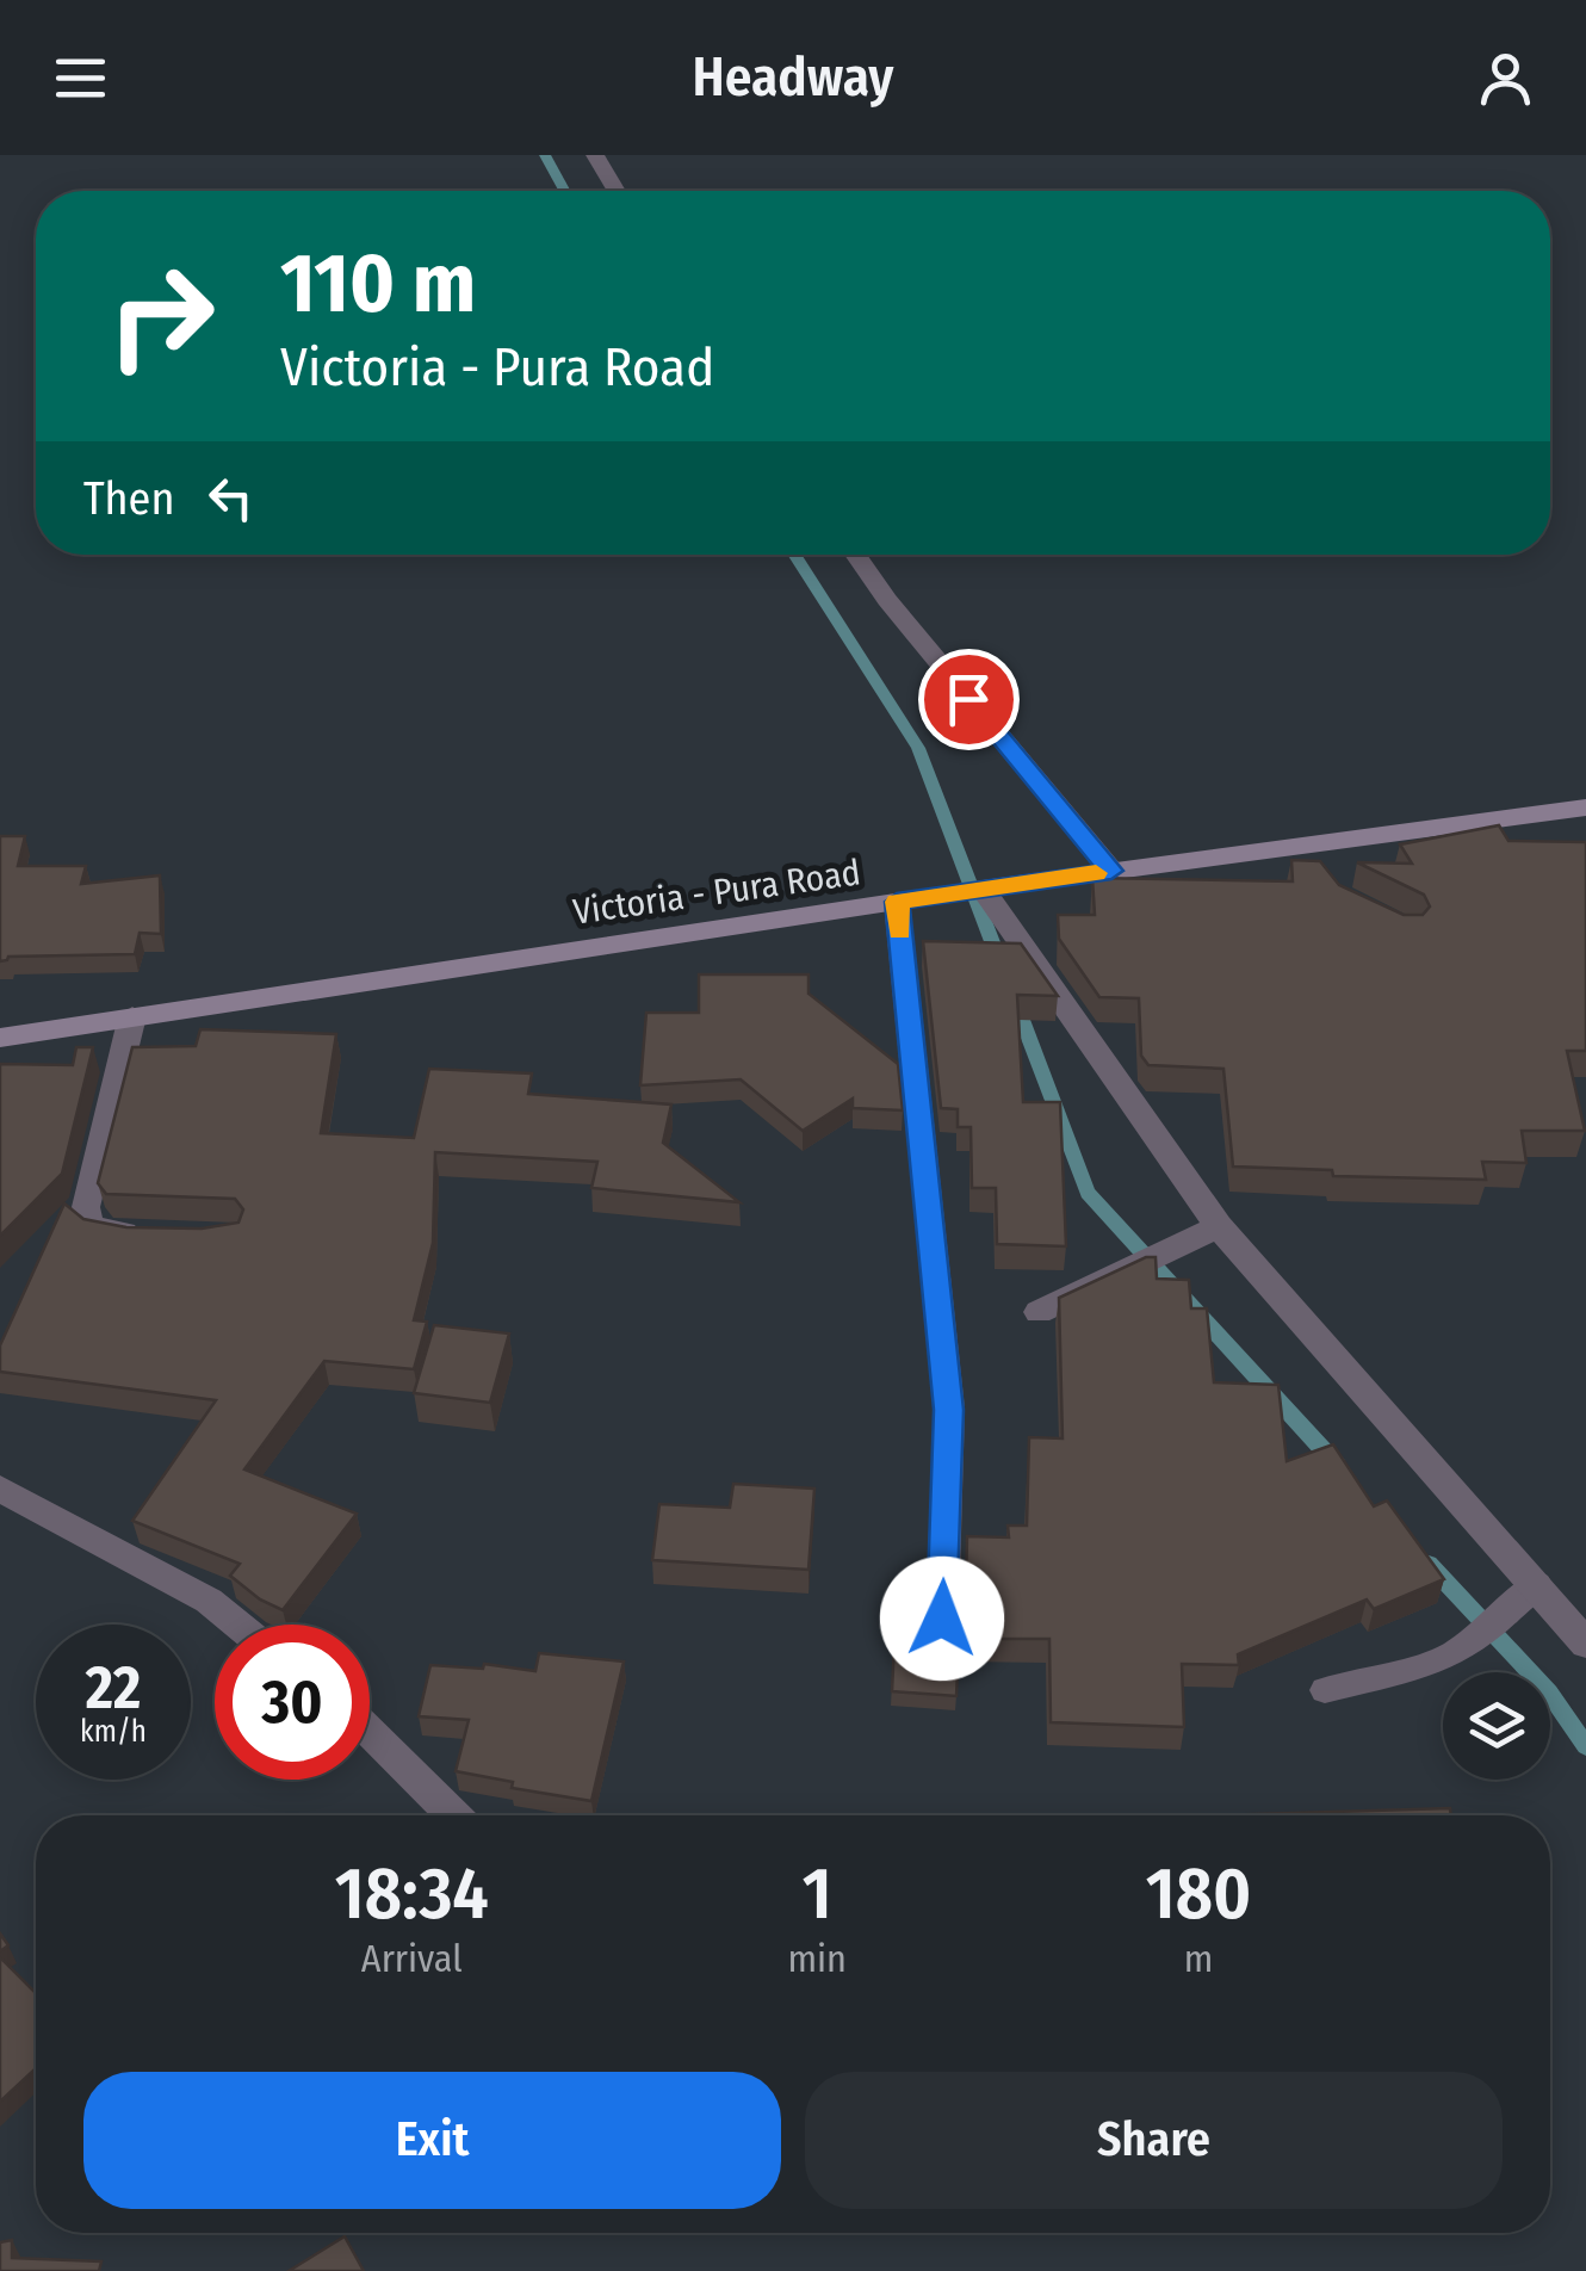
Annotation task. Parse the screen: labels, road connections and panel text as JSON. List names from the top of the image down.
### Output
{
  "streets": {
    "main road": ["Victoria - Pura Road"]
  },
  "page": {
    "header": "Headway",
    "turn": ["110 m", "Victoria - Pura Road"],
    "then": "Then",
    "speed": "22 km/h",
    "limit": "30",
    "eta": [
      "18:34",
      "Arrival",
      "1",
      "min",
      "180",
      "m"
    ],
    "buttons": ["Exit", "Share"]
  }
}
